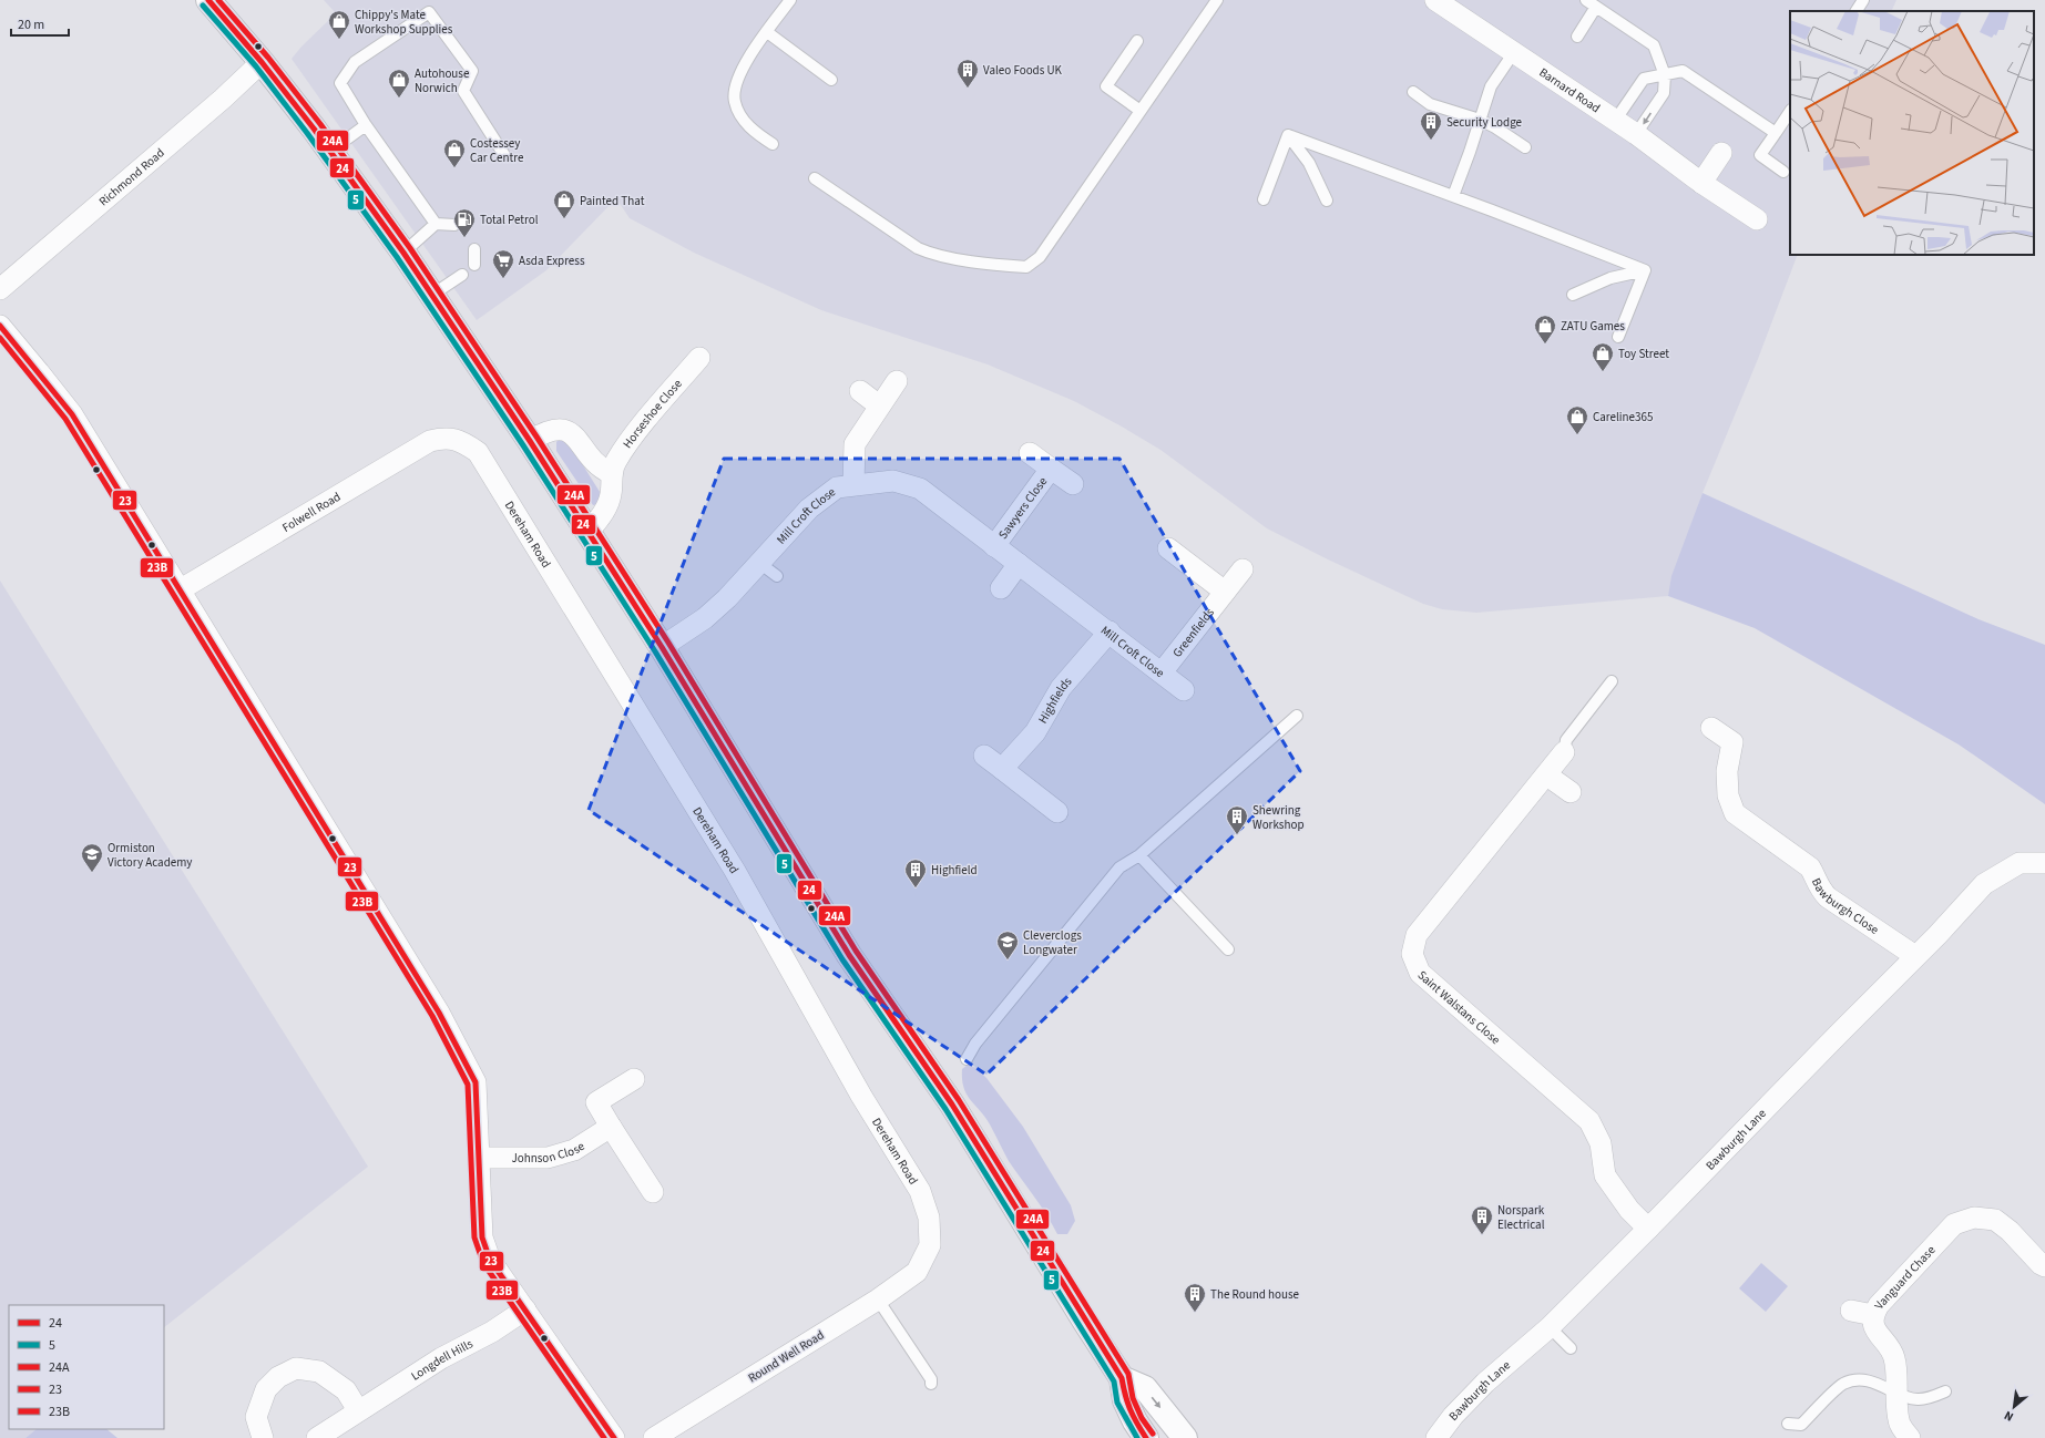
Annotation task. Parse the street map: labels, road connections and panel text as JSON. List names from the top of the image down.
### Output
{
  "streets": {
    "street": [
      "Barnard Road",
      "Richmond Road",
      "Horseshoe Close",
      "Sawyers Close",
      "Folwell Road",
      "Mill Croft Close",
      "Dereham Road",
      "Greenfields",
      "Highfields",
      "Bawburgh Close",
      "Saint Walstans Close",
      "Bawburgh Lane",
      "Johnson Close",
      "Vanguard Chase",
      "Round Well Road",
      "Longdell Hills"
    ]
  },
  "crossings": [
    ["Sawyers Close", "Mill Croft Close"],
    ["Folwell Road", "Dereham Road"],
    ["Mill Croft Close", "Greenfields"],
    ["Mill Croft Close", "Highfields"],
    ["Dereham Road", "Round Well Road"],
    ["Bawburgh Close", "Bawburgh Lane"],
    ["Saint Walstans Close", "Bawburgh Lane"]
  ],
  "places": {
    "shop": [
      "Chippy's Mate Workshop Supplies",
      "Autohouse Norwich",
      "Costessey Car Centre",
      "Painted That",
      "ZATU Games",
      "Toy Street",
      "Careline365"
    ],
    "building": [
      "Valeo Foods UK",
      "Security Lodge",
      "Shewring Workshop",
      "Highfield",
      "Norspark Electrical",
      "The Round house"
    ],
    "fuel station": ["Total Petrol"],
    "supermarket": ["Asda Express"],
    "school or university": ["Ormiston Victory Academy", "Cleverclogs Longwater"]
  },
  "lines": [
    "transit line 24",
    "transit line 24A",
    "transit line 5",
    "transit line 23",
    "transit line 23B"
  ],
  "legend": [
    "24",
    "5",
    "24A",
    "23",
    "23B"
  ],
  "scale_bar": "20 m",
  "north": "bottom left"
}
